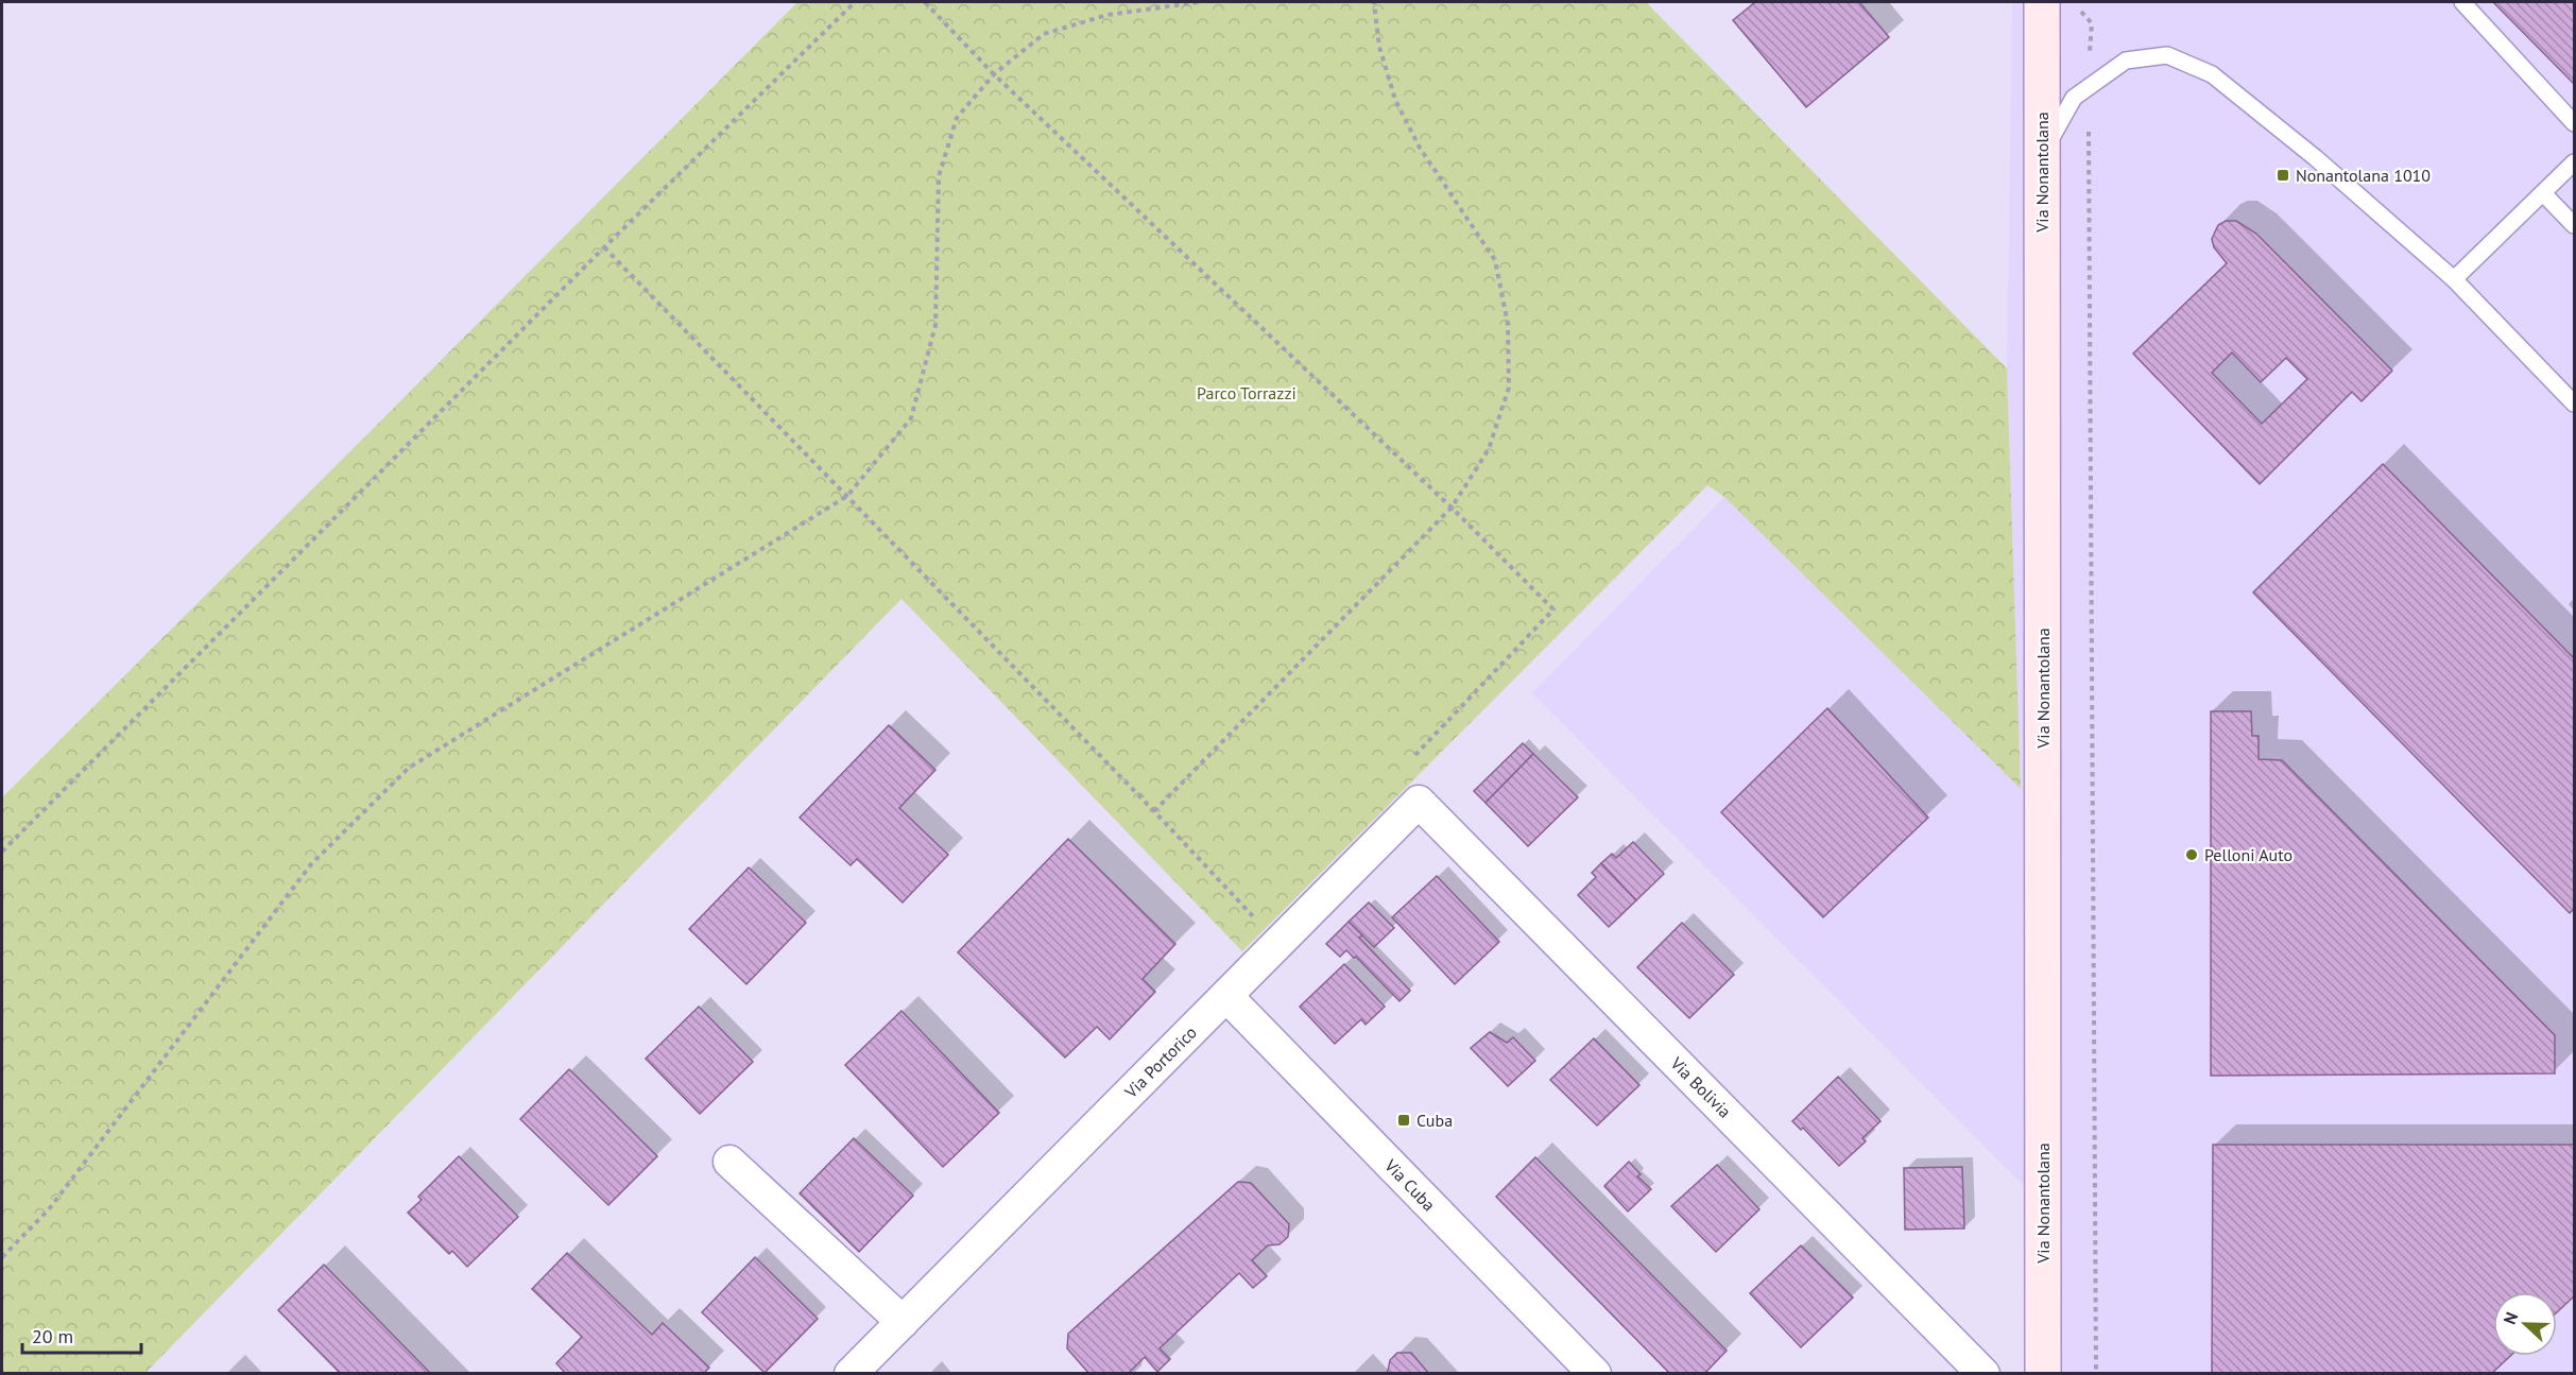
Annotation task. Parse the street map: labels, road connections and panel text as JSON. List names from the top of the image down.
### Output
{
  "streets": {
    "main road": ["Via Nonantolana"],
    "street": ["Via Portorico", "Via Bolivia", "Via Cuba"]
  },
  "crossings": [
    ["Via Portorico", "Via Bolivia"],
    ["Via Portorico", "Via Cuba"]
  ],
  "parks": ["Parco Torrazzi"],
  "places": {
    "transit": ["Nonantolana 1010", "Cuba"],
    "other": ["Pelloni Auto"]
  },
  "scale_bar": "20 m",
  "north": "left"
}
